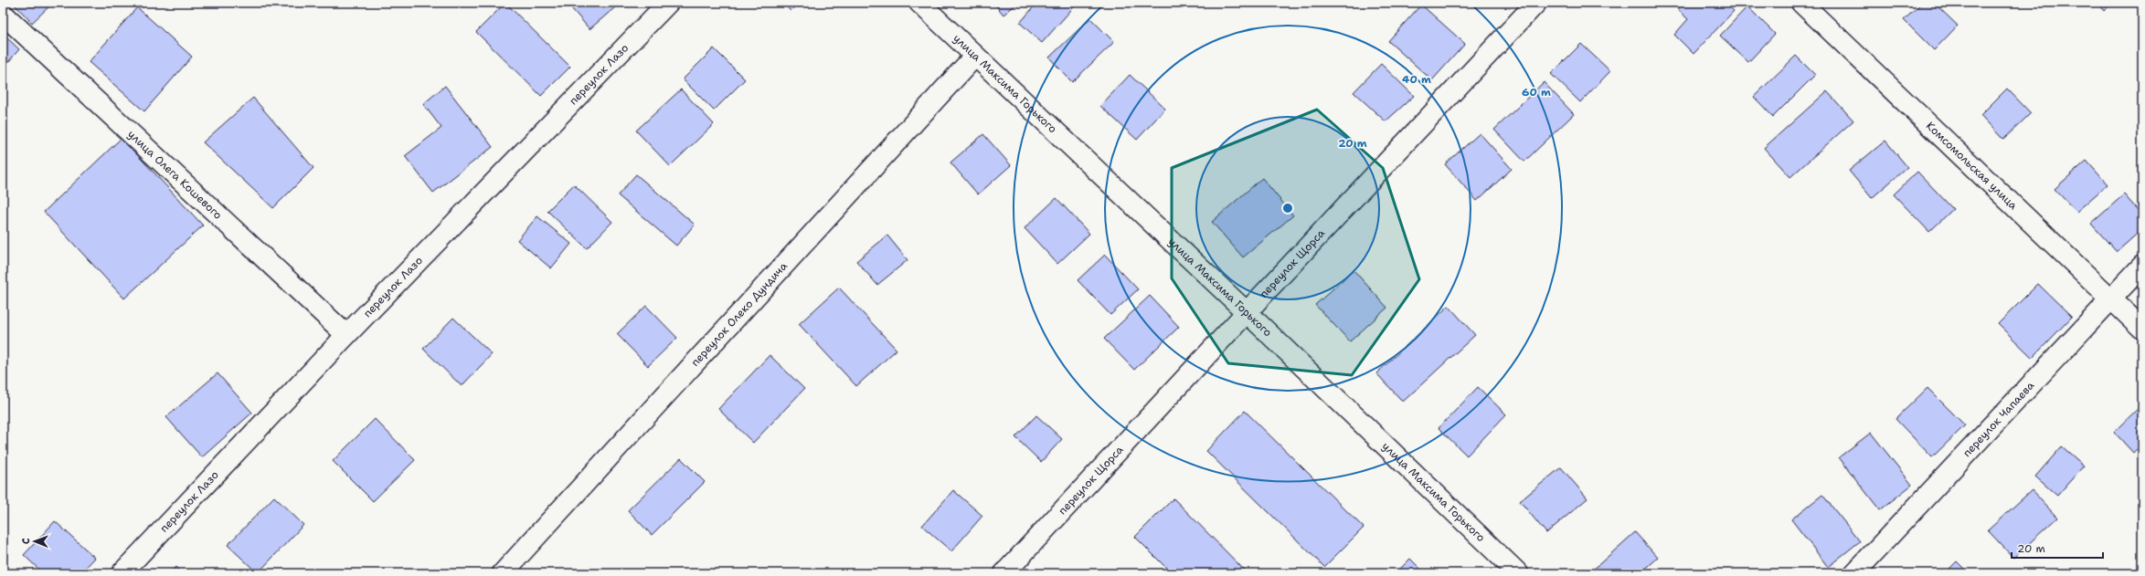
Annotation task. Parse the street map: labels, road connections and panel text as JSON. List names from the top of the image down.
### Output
{
  "streets": {
    "street": [
      "переулок Лазо",
      "улица Максима Горького",
      "Комсомольская улица",
      "улица Олега Кошевого",
      "переулок Щорса",
      "переулок Олеко Дундича",
      "переулок Чапаева"
    ]
  },
  "crossings": [
    ["переулок Лазо", "улица Олега Кошевого"],
    ["улица Максима Горького", "переулок Щорса"],
    ["улица Максима Горького", "переулок Олеко Дундича"],
    ["Комсомольская улица", "переулок Чапаева"]
  ],
  "scale_bar": "20 m",
  "north": "left",
  "rings": ["40 m", "60 m", "20 m"]
}
